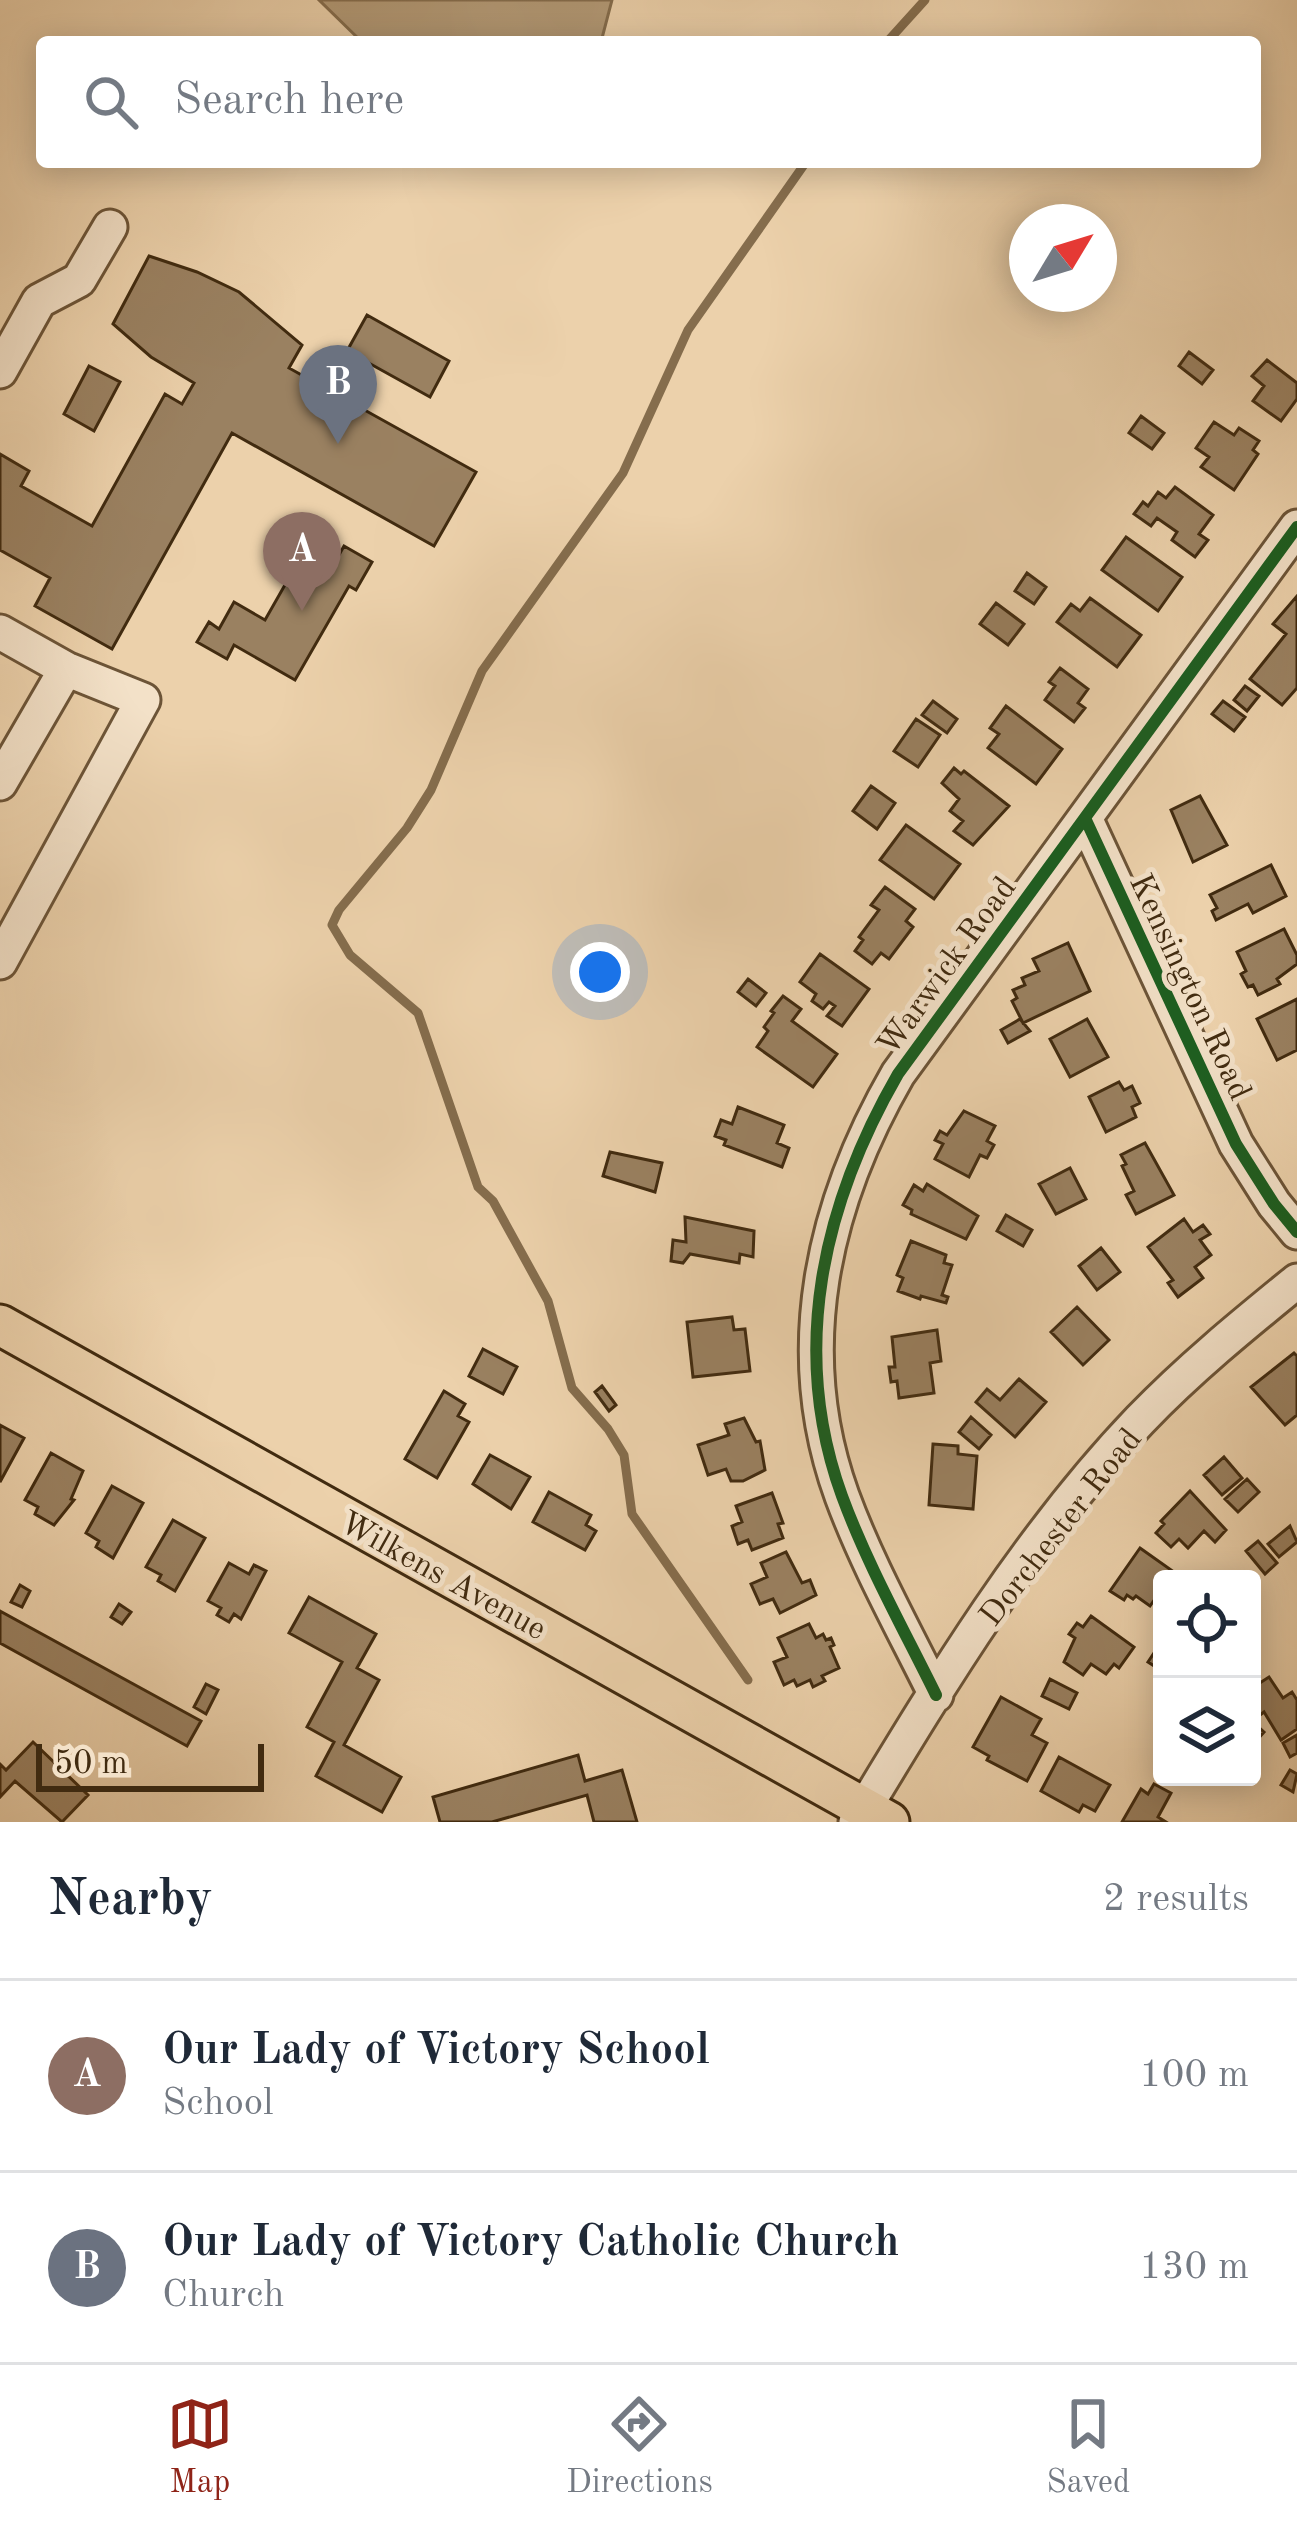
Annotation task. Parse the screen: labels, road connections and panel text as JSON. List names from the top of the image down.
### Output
{
  "streets": {
    "main road": ["Wilkens Avenue"],
    "street": ["Warwick Road", "Kensington Road", "Dorchester Road"]
  },
  "crossings": [
    ["Warwick Road", "Kensington Road"],
    ["Warwick Road", "Dorchester Road"],
    ["Dorchester Road", "Wilkens Avenue"]
  ],
  "scale_bar": "50 m",
  "north": "top right",
  "page": {
    "search": "Search here",
    "pins": ["B", "A"],
    "scale": "50 m",
    "heading": ["Nearby", "2 results"],
    "list": [
      {
        "mark": "A",
        "name": "Our Lady of Victory School",
        "note": "School",
        "value": "100 m"
      },
      {
        "mark": "B",
        "name": "Our Lady of Victory Catholic Church",
        "note": "Church",
        "value": "130 m"
      }
    ],
    "nav": ["Map", "Directions", "Saved"]
  }
}
